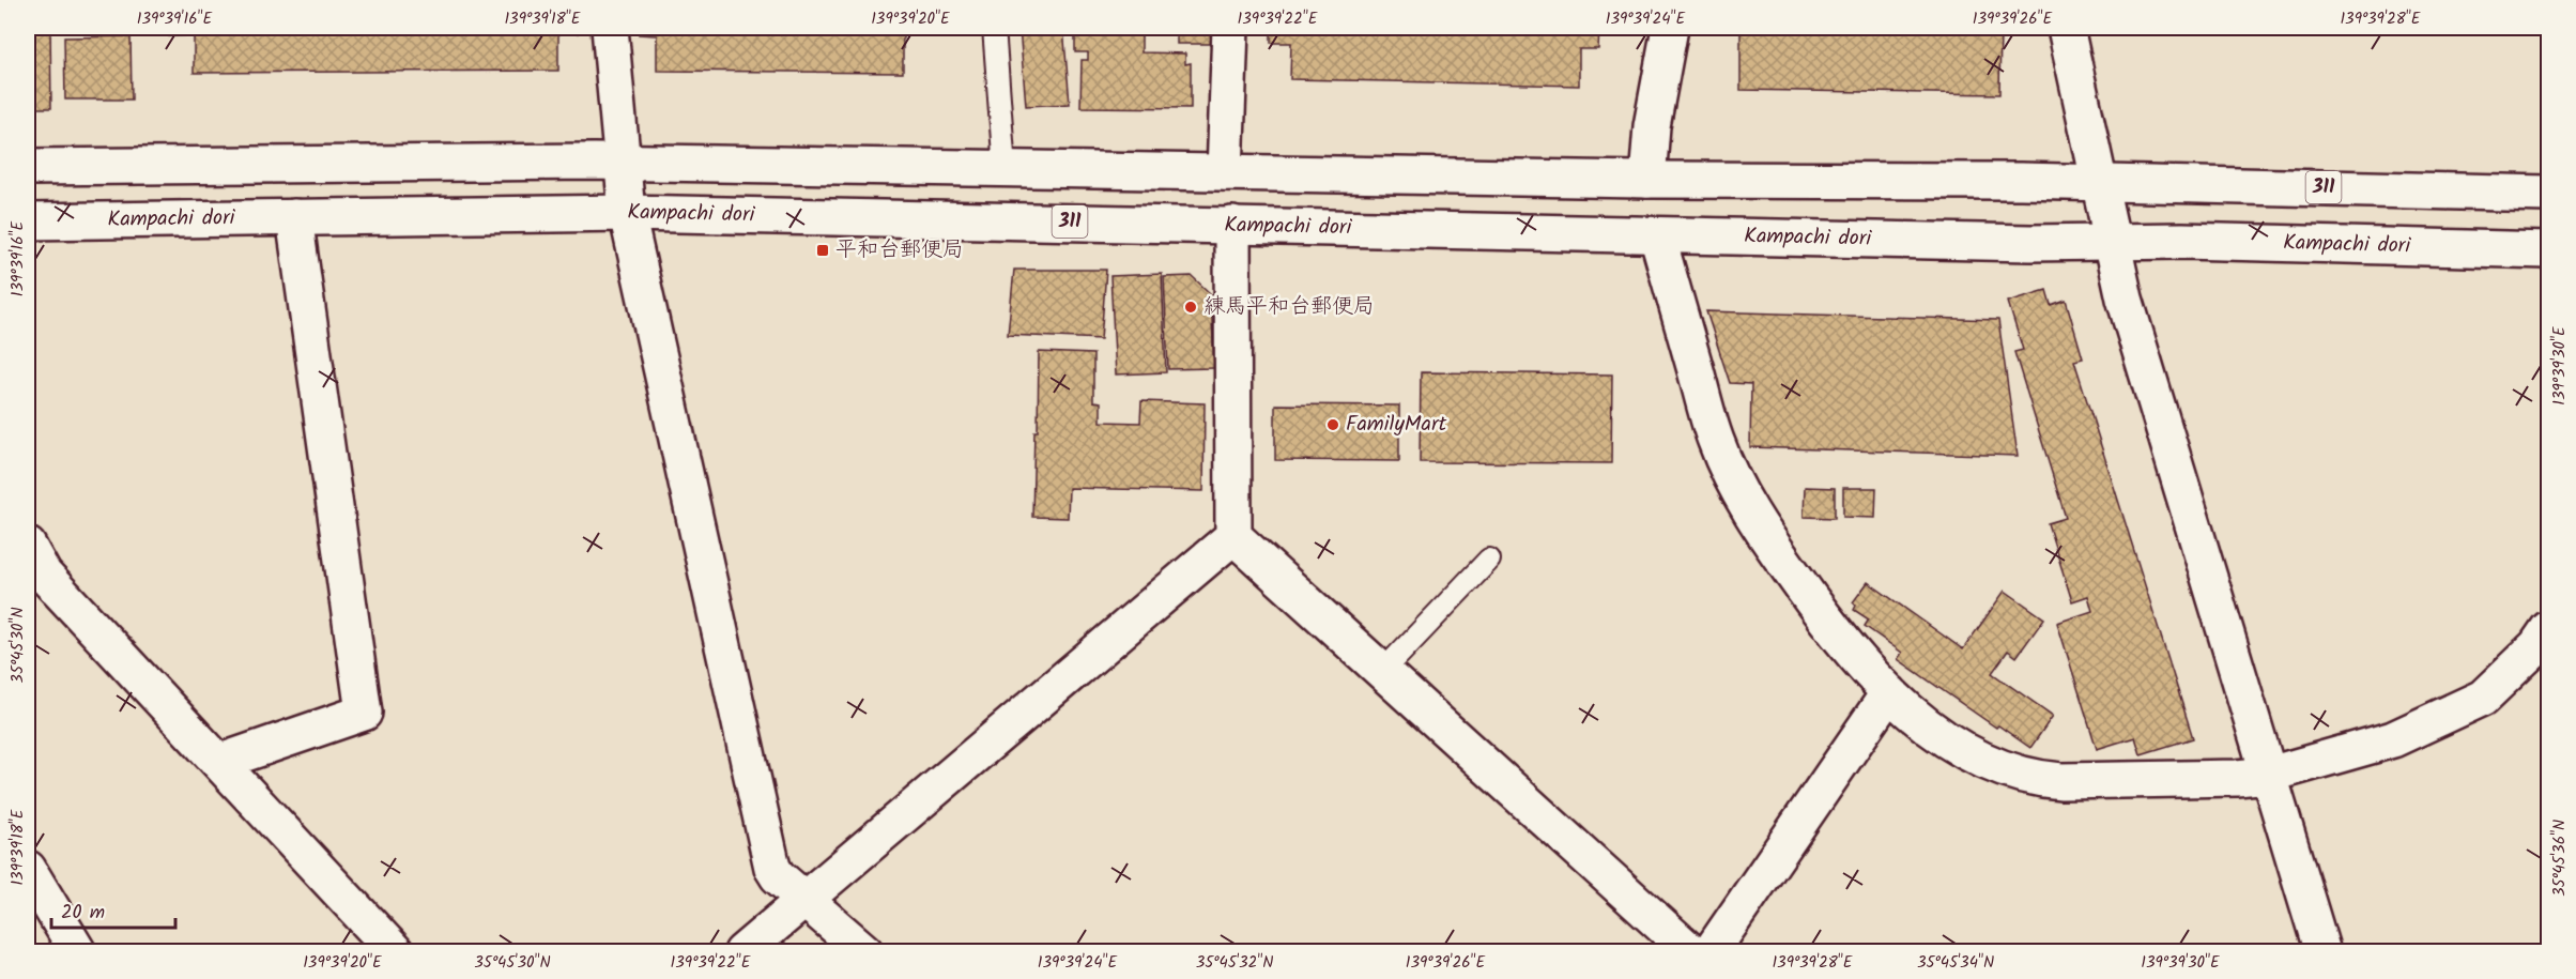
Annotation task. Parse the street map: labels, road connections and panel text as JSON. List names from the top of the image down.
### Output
{
  "streets": {
    "street": ["311", "Kampachi dori"]
  },
  "places": {
    "transit": ["平和台郵便局"],
    "other": ["練馬平和台郵便局", "FamilyMart"]
  },
  "scale_bar": "20 m",
  "coordinates": [
    "139°39'16\"E",
    "139°39'18\"E",
    "139°39'20\"E",
    "139°39'22\"E",
    "139°39'24\"E",
    "139°39'26\"E",
    "139°39'28\"E",
    "139°39'30\"E",
    "35°45'30\"N",
    "35°45'36\"N",
    "35°45'32\"N",
    "35°45'34\"N"
  ]
}
